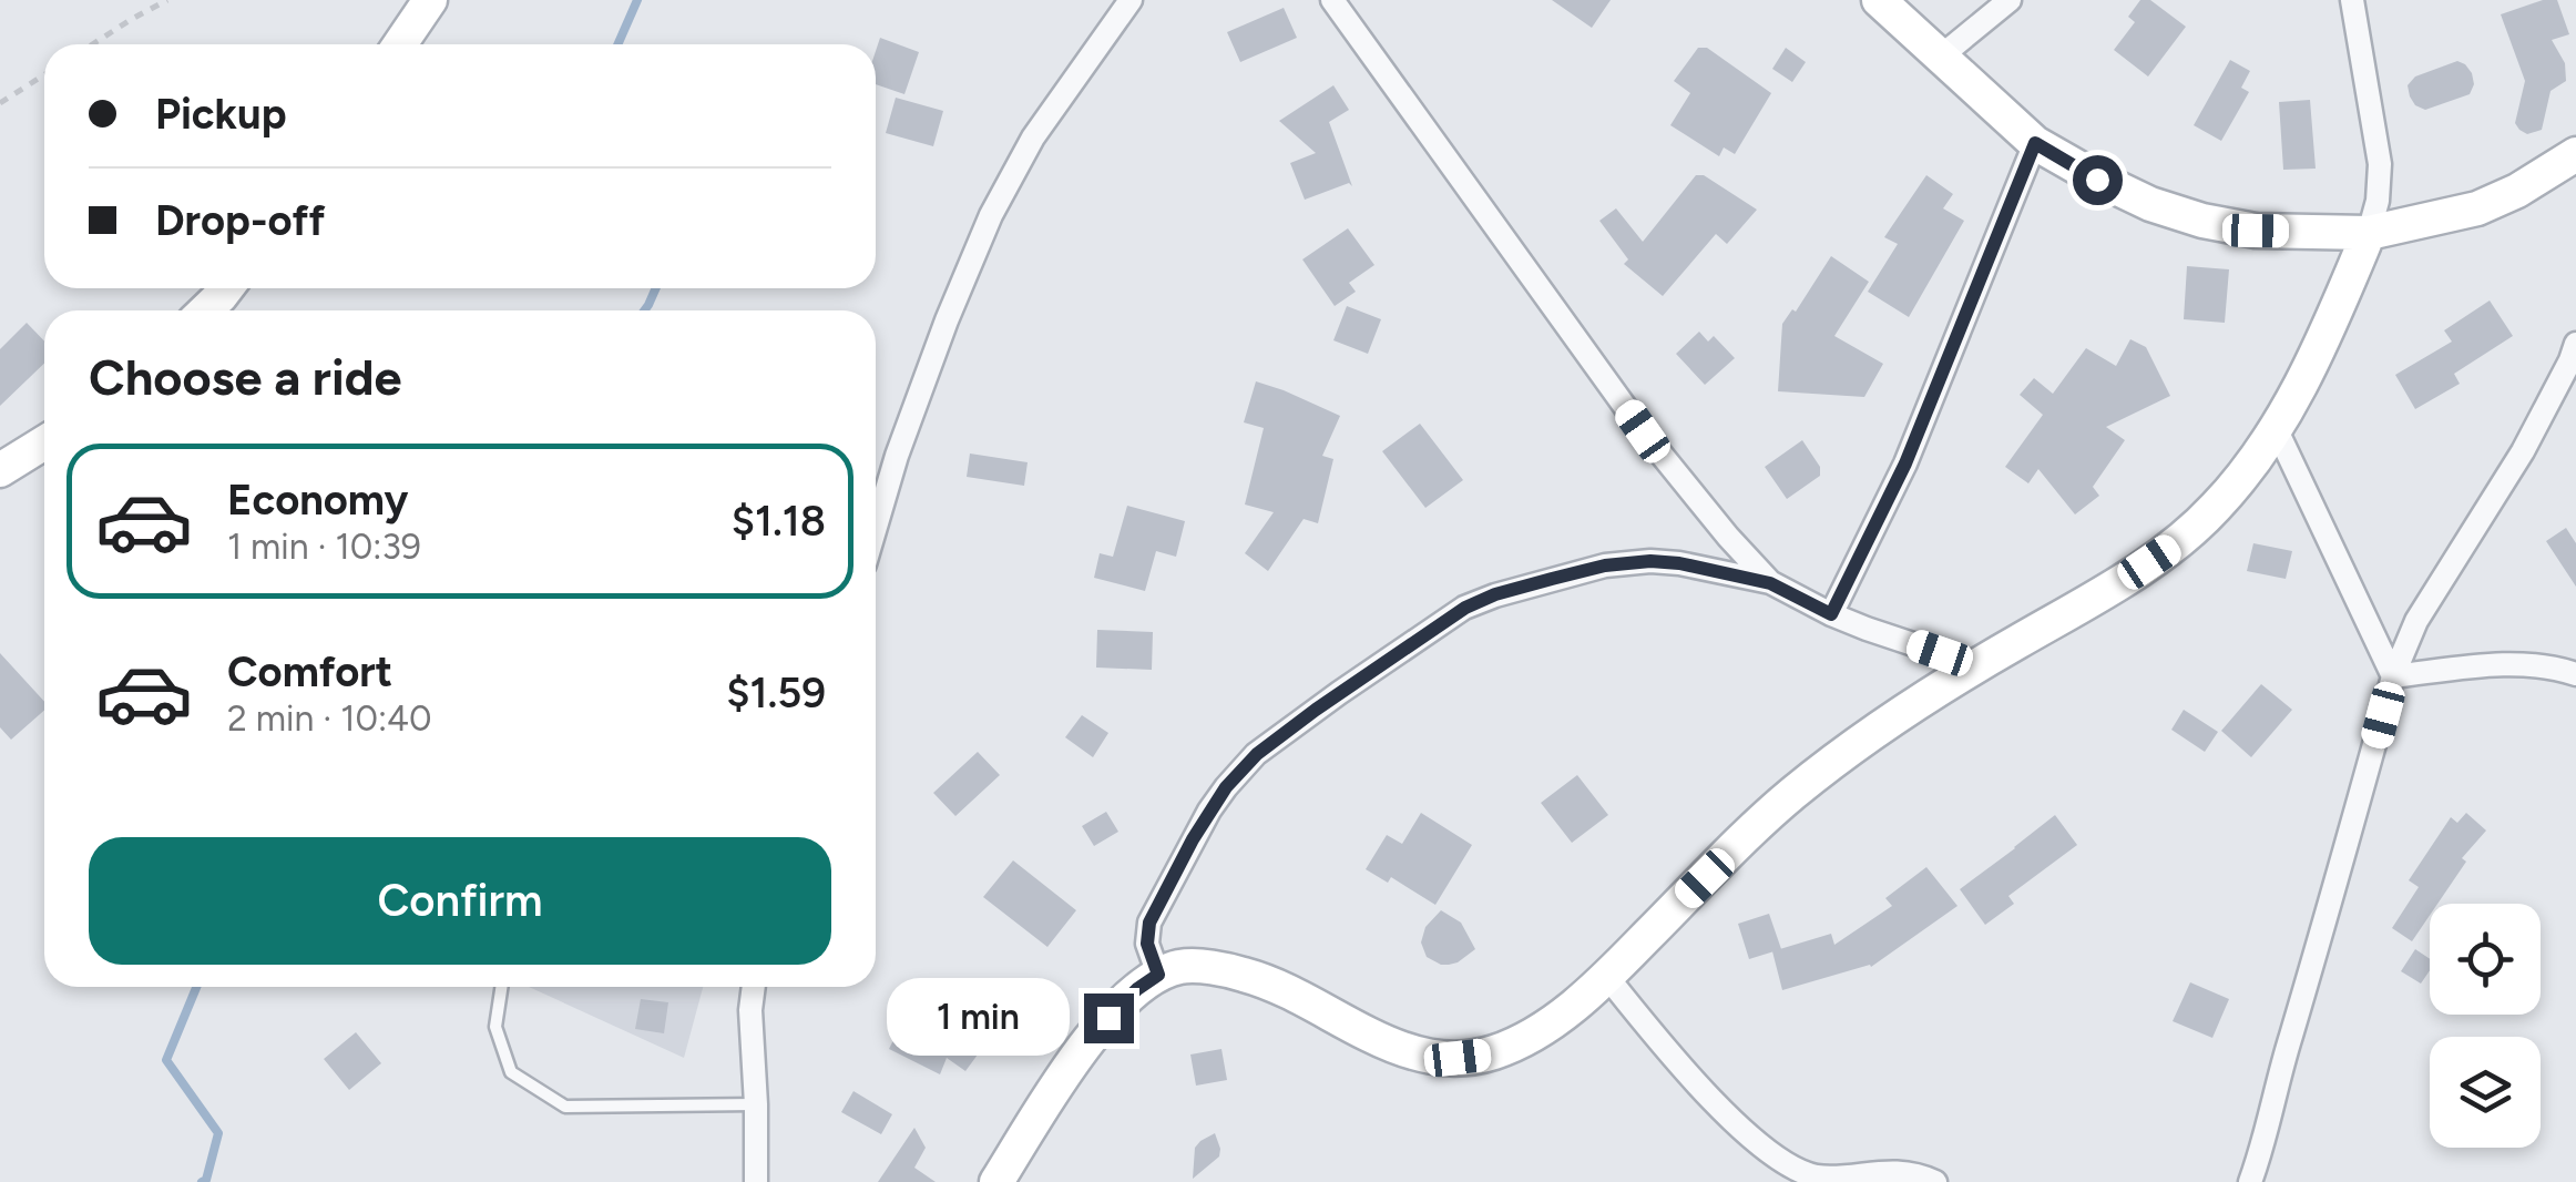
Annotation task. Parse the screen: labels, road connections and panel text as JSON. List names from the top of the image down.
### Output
{
  "page": {
    "banner": ["Pickup", "Drop-off"],
    "heading": "Choose a ride",
    "list": [
      {
        "name": "Economy",
        "note": "1 min · 10:39",
        "value": "$1.18"
      },
      {
        "name": "Comfort",
        "note": "2 min · 10:40",
        "value": "$1.59"
      }
    ],
    "buttons": "Confirm",
    "bubble": "1 min"
  }
}
